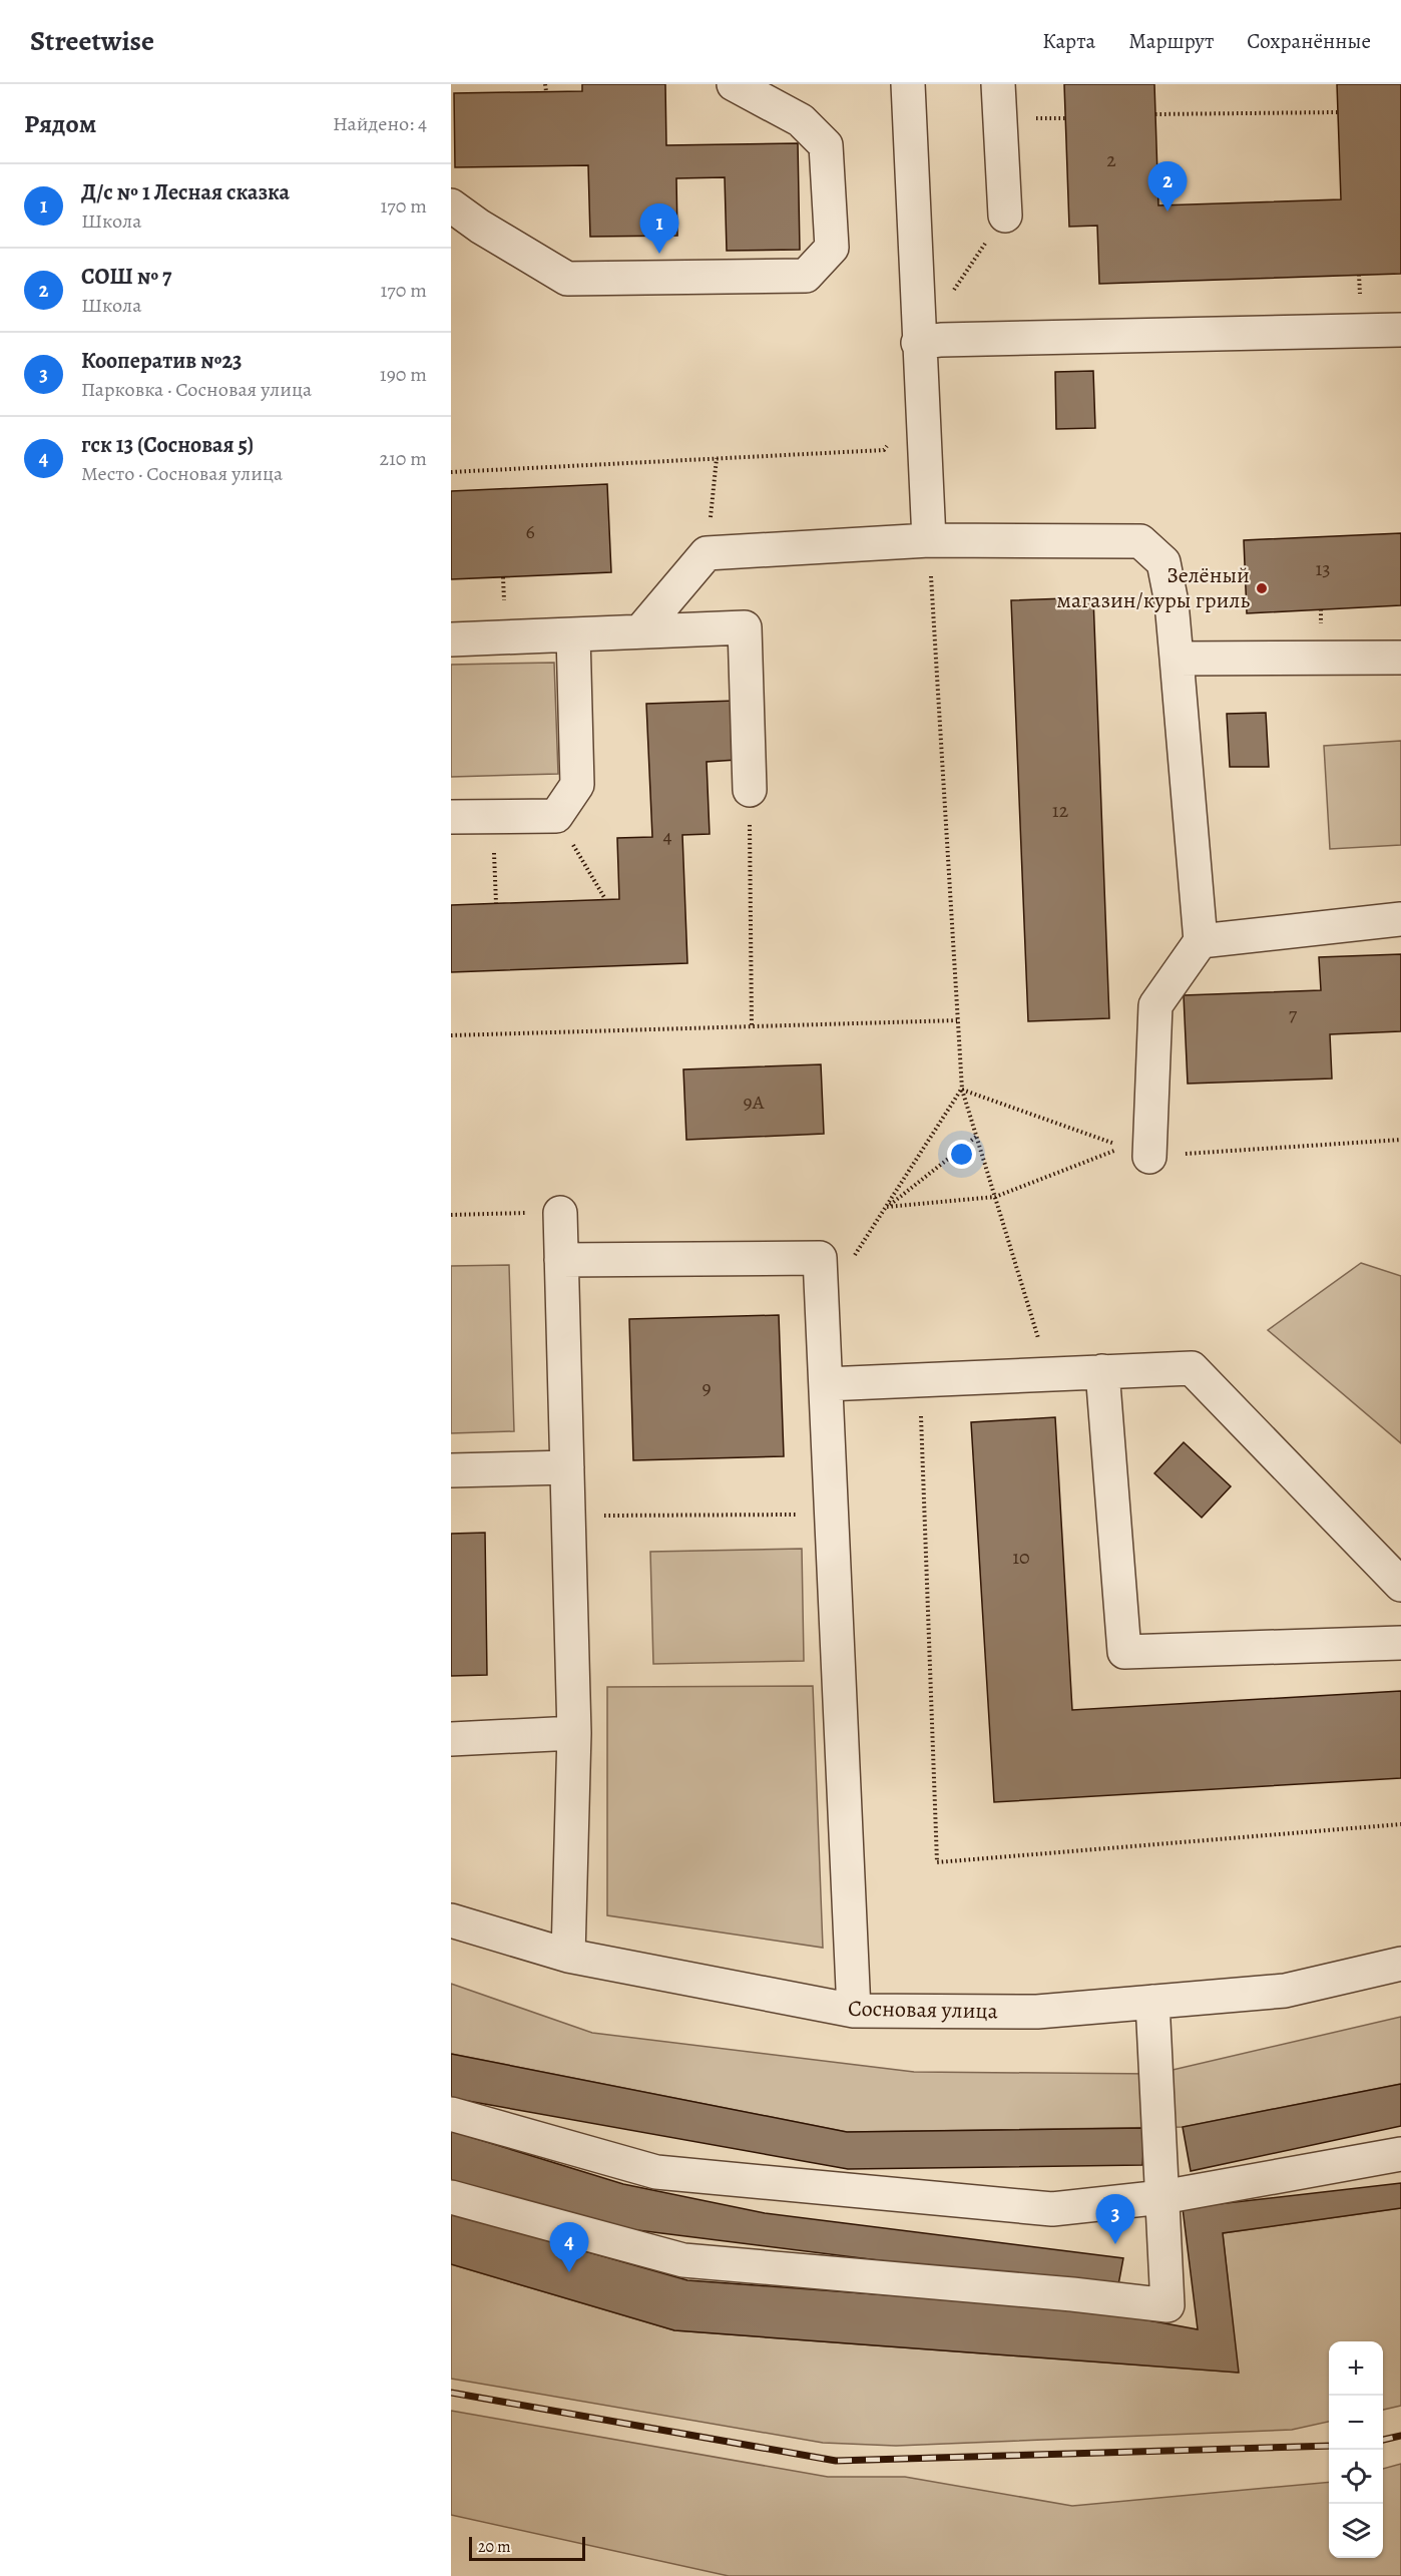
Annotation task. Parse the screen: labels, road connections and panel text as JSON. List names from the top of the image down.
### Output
{
  "streets": {
    "street": ["Сосновая улица"]
  },
  "places": ["Зелёный магазин/куры гриль"],
  "house_numbers": [
    "2",
    "6",
    "13",
    "12",
    "4",
    "7",
    "9А",
    "9",
    "10"
  ],
  "scale_bar": "20 m",
  "page": {
    "header": "Streetwise",
    "nav": ["Карта", "Маршрут", "Сохранённые"],
    "heading": ["Рядом", "Найдено: 4"],
    "pins": [
      "2",
      "1",
      "3",
      "4"
    ],
    "list": [
      {
        "mark": "1",
        "name": "Д/с № 1 Лесная сказка",
        "note": "Школа",
        "value": "170 m"
      },
      {
        "mark": "2",
        "name": "СОШ № 7",
        "note": "Школа",
        "value": "170 m"
      },
      {
        "mark": "3",
        "name": "Кооператив №23",
        "note": "Парковка · Сосновая улица",
        "value": "190 m"
      },
      {
        "mark": "4",
        "name": "гск 13 (Сосновая 5)",
        "note": "Место · Сосновая улица",
        "value": "210 m"
      }
    ],
    "map_buttons": ["+", "−"],
    "scale": "20 m"
  }
}
